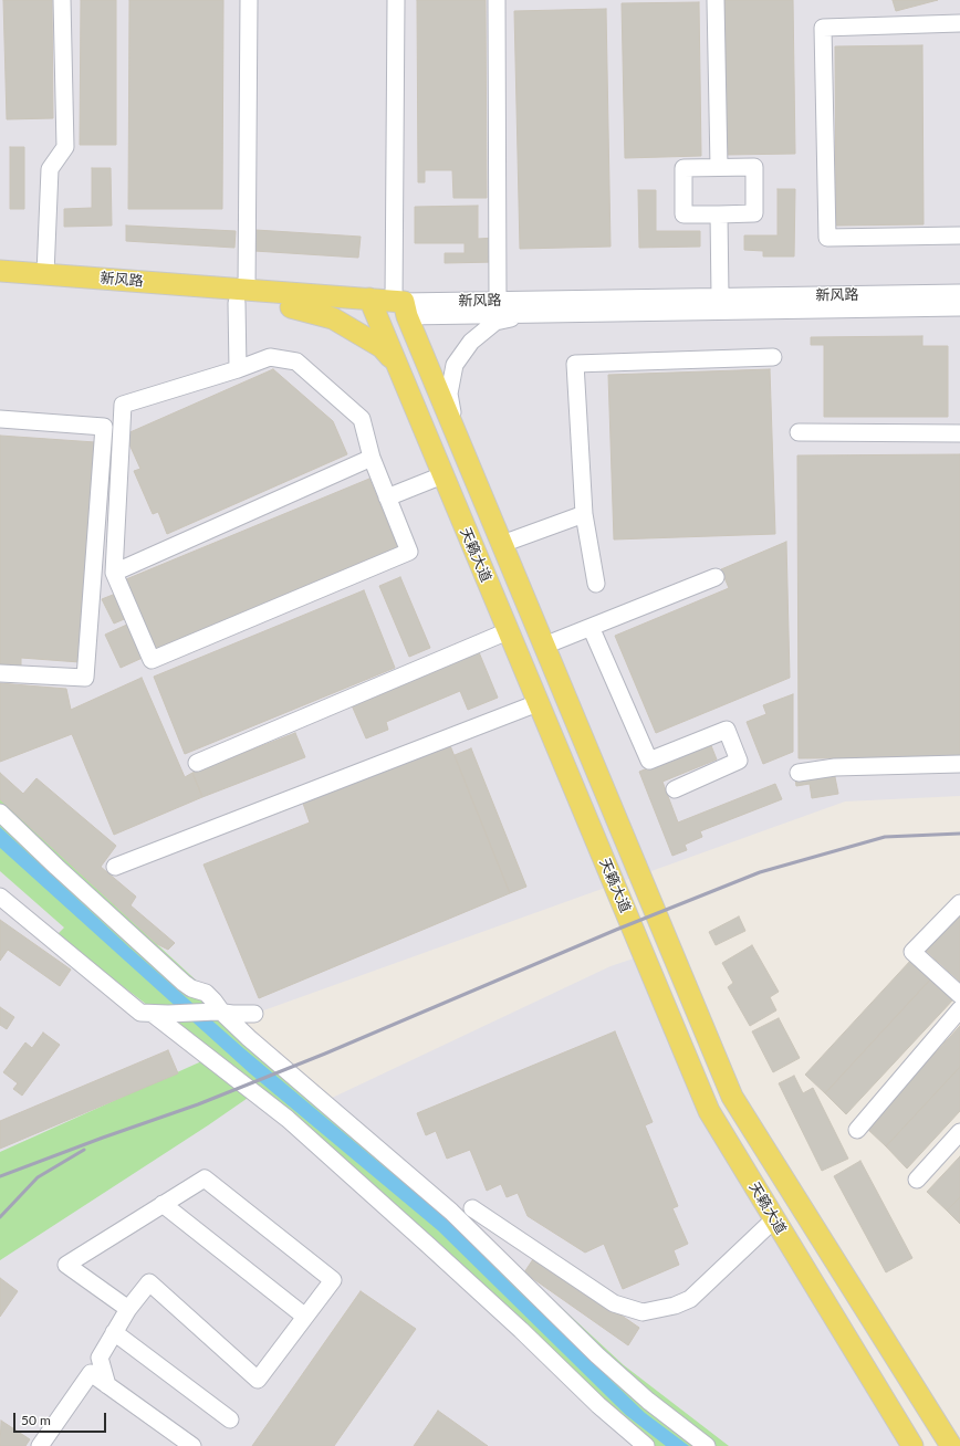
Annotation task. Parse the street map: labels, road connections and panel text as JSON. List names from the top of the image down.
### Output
{
  "streets": {
    "main road": ["新风路", "天籁大道"]
  },
  "crossings": [
    ["新风路", "天籁大道"]
  ],
  "scale_bar": "50 m"
}
